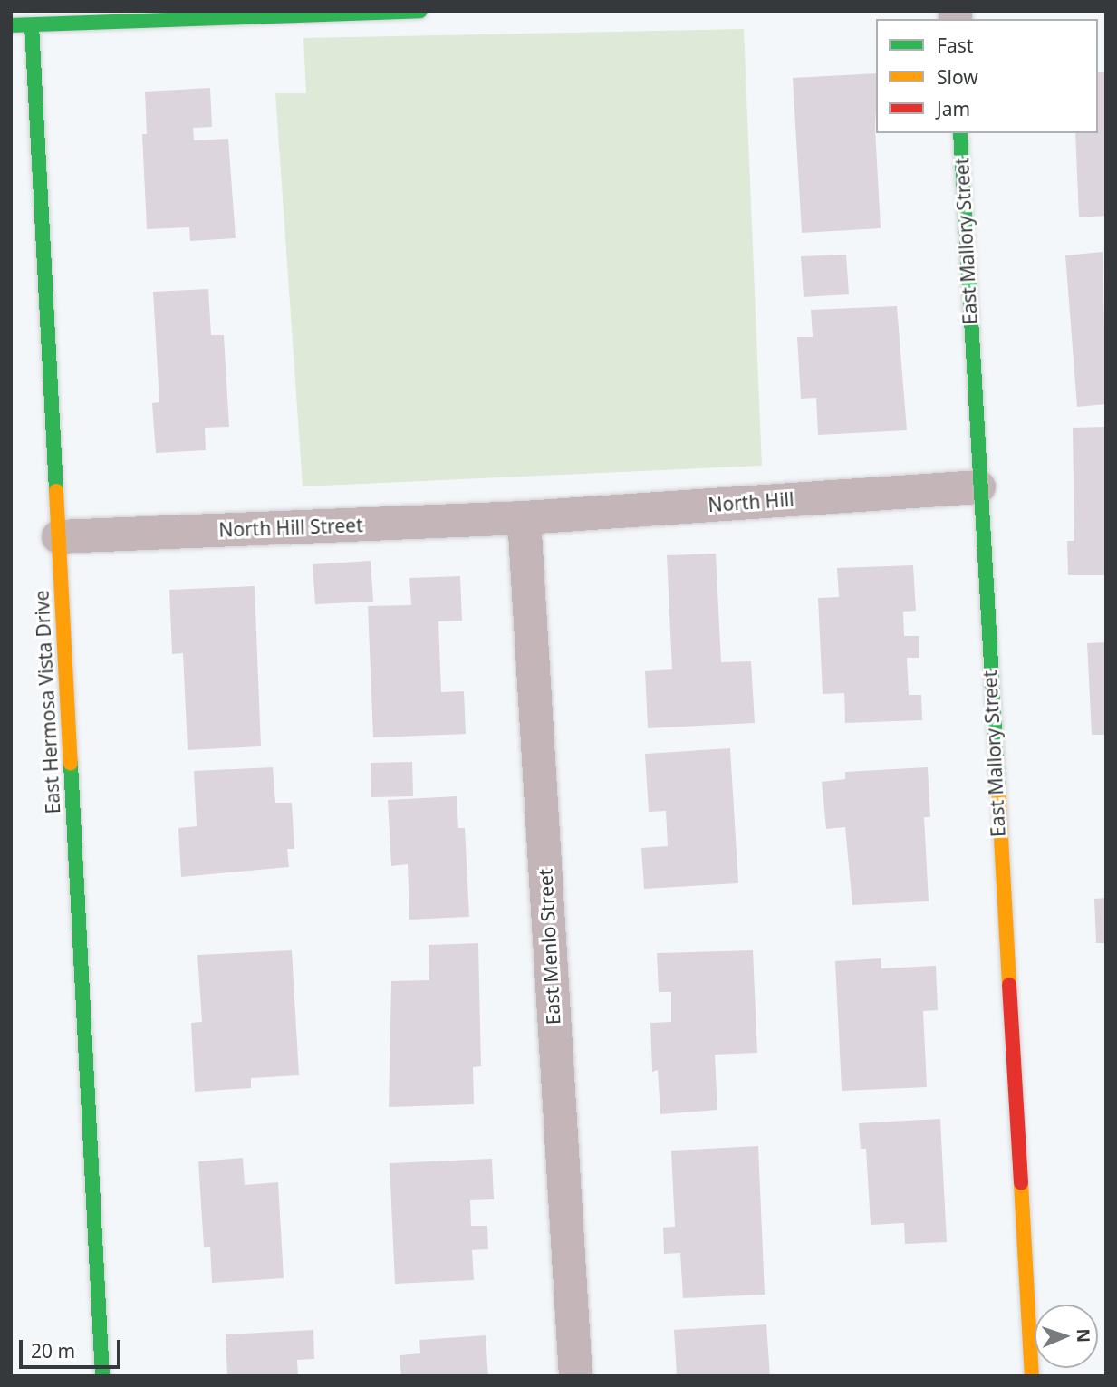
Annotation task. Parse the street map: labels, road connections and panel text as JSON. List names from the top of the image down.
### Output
{
  "streets": {
    "street": [
      "East Mallory Street",
      "North Hill",
      "North Hill Street",
      "East Hermosa Vista Drive",
      "East Menlo Street"
    ]
  },
  "crossings": [
    ["East Mallory Street", "North Hill"],
    ["North Hill", "North Hill Street"],
    ["North Hill", "East Menlo Street"],
    ["North Hill Street", "East Hermosa Vista Drive"],
    ["North Hill Street", "East Menlo Street"]
  ],
  "legend": ["Fast", "Slow", "Jam"],
  "scale_bar": "20 m",
  "north": "right"
}
